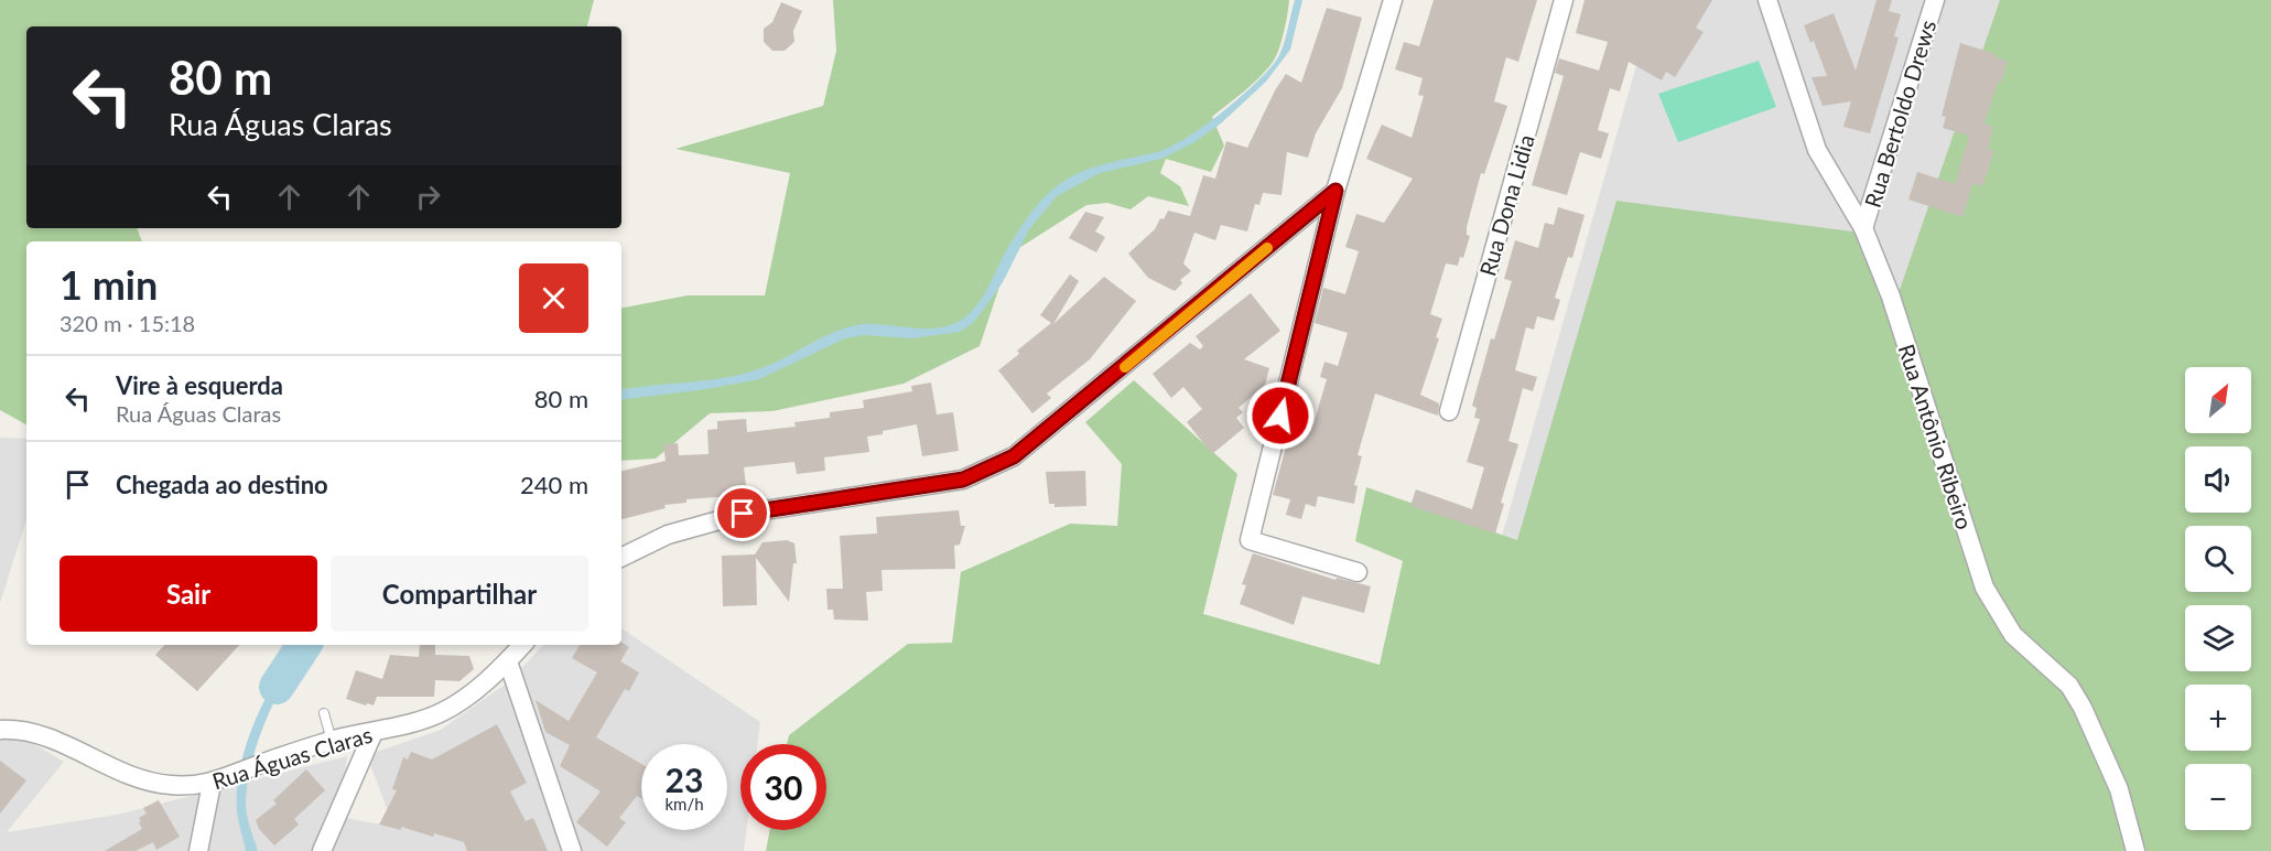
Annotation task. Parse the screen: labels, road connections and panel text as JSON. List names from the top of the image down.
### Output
{
  "streets": {
    "street": [
      "Rua Bertoldo Drews",
      "Rua Dona Lidia",
      "Rua Antônio Ribeiro",
      "Rua Águas Claras"
    ]
  },
  "crossings": [
    ["Rua Bertoldo Drews", "Rua Antônio Ribeiro"]
  ],
  "north": "top right",
  "page": {
    "turn": ["80 m", "Rua Águas Claras"],
    "heading": ["1 min", "320 m · 15:18"],
    "list": [
      {
        "name": "Vire à esquerda",
        "note": "Rua Águas Claras",
        "value": "80 m"
      },
      {
        "name": "Chegada ao destino",
        "value": "240 m"
      }
    ],
    "map_buttons": ["+", "−"],
    "buttons": ["Sair", "Compartilhar"],
    "speed": "23 km/h",
    "limit": "30"
  }
}
